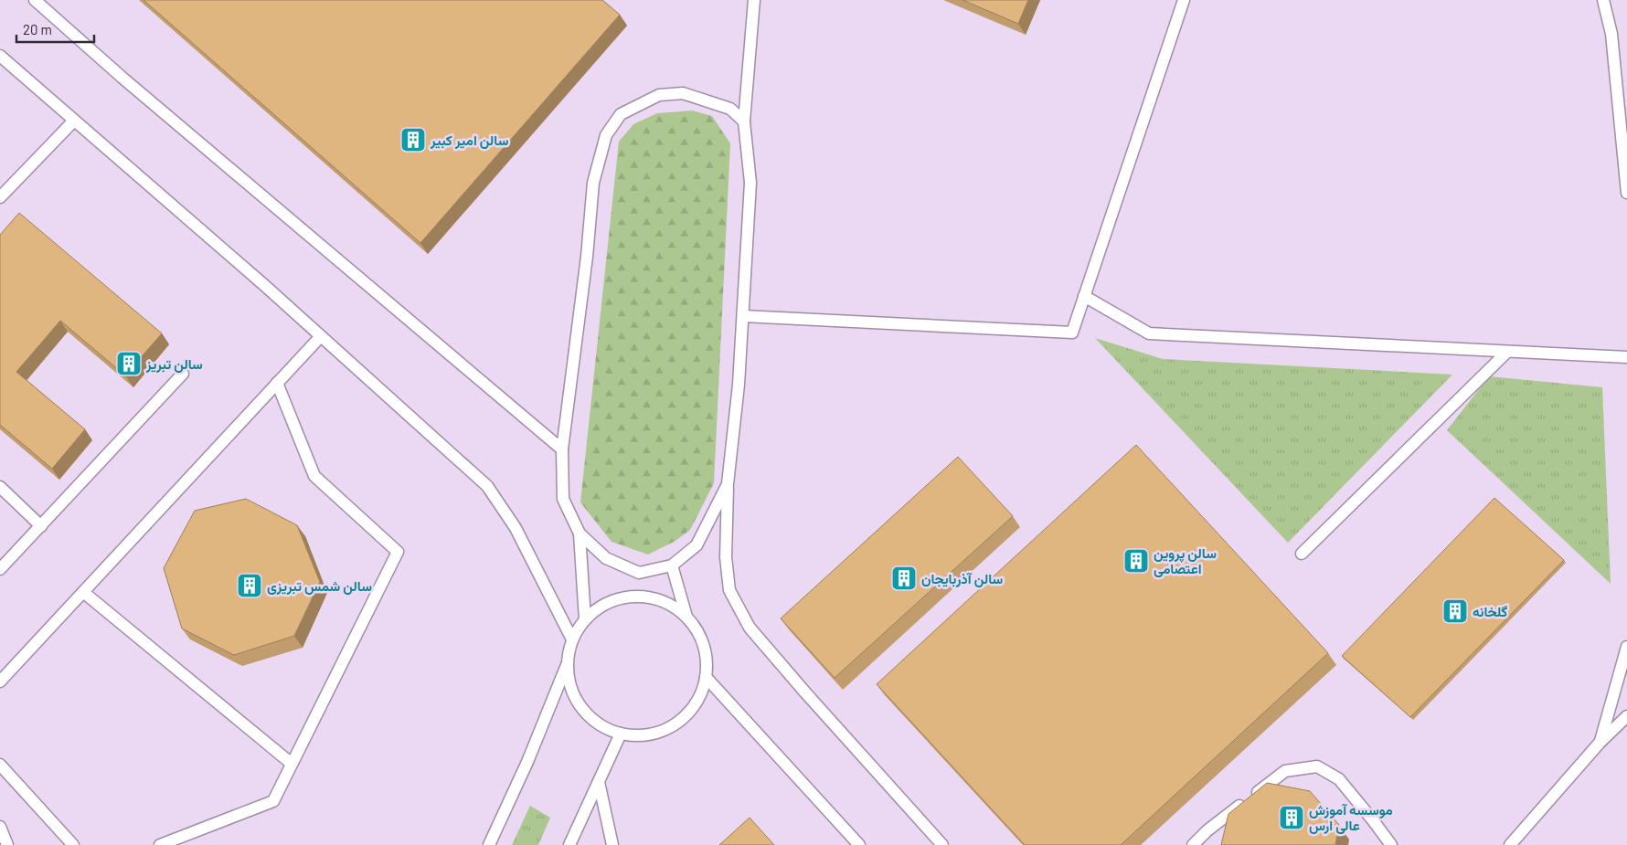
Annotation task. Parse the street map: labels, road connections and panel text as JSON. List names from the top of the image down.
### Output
{
  "places": {
    "building": [
      "سالن امیر کبیر",
      "سالن تبریز",
      "سالن پروین اعتصامی",
      "سالن آذربایجان",
      "سالن شمس تبریزی",
      "گلخانه",
      "موسسه آموزش عالی ارس"
    ]
  },
  "scale_bar": "20 m"
}
